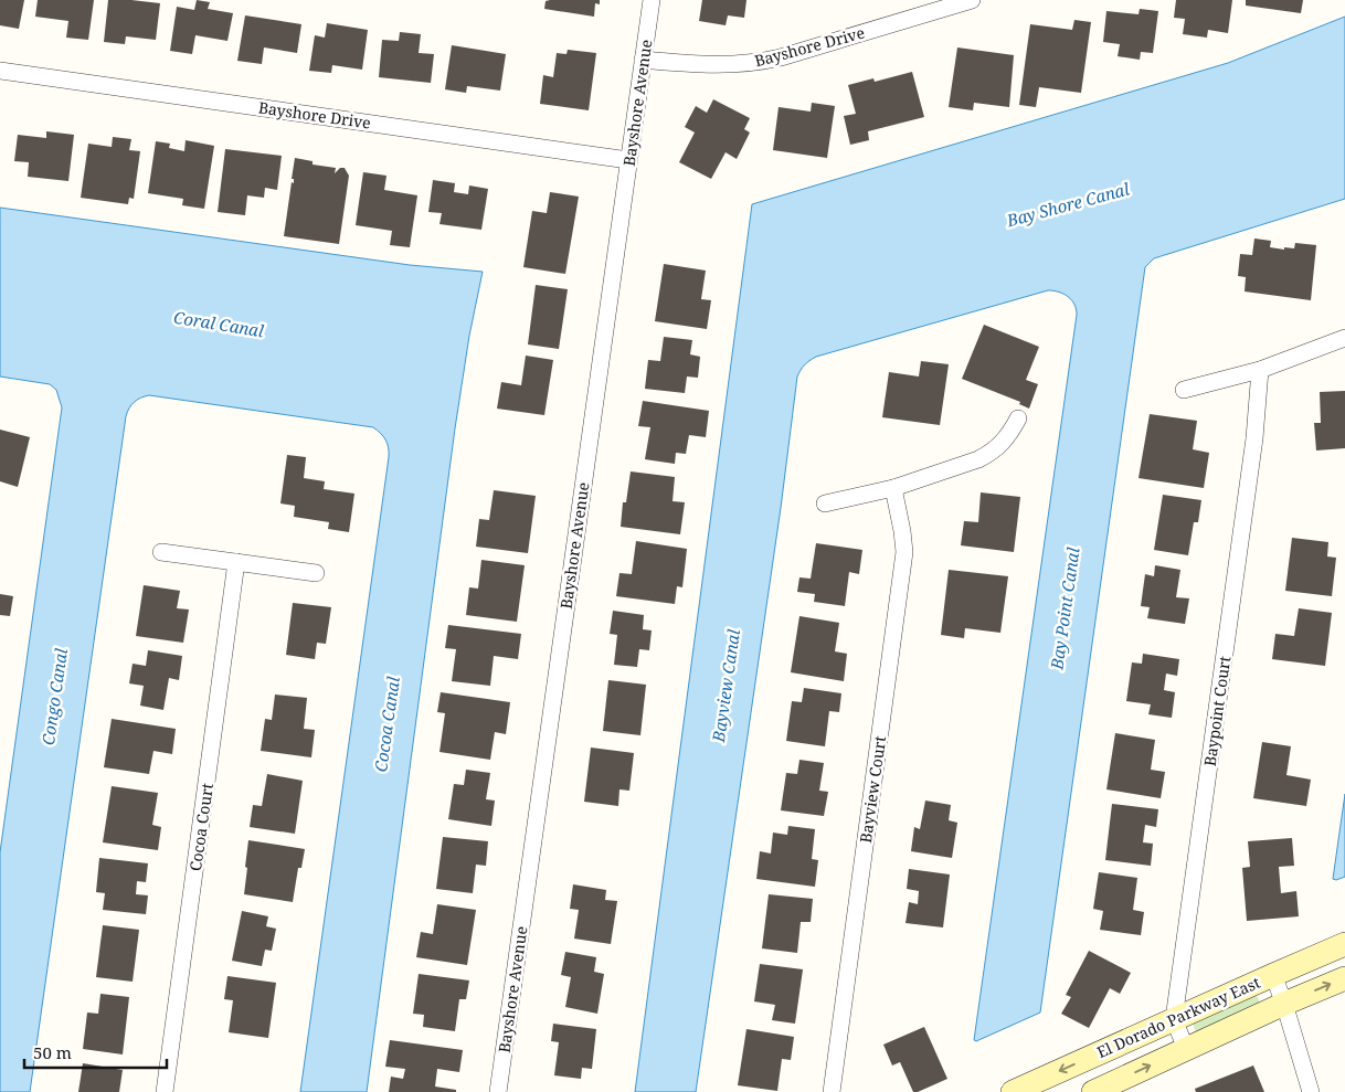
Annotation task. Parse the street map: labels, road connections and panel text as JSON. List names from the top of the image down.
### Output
{
  "streets": {
    "street": [
      "Bayshore Drive",
      "Bayshore Avenue",
      "Baypoint Court",
      "Bayview Court",
      "Cocoa Court",
      "El Dorado Parkway East"
    ]
  },
  "crossings": [
    ["Bayshore Drive", "Bayshore Avenue"],
    ["Baypoint Court", "El Dorado Parkway East"]
  ],
  "water": [
    "Bay Shore Canal",
    "Coral Canal",
    "Bay Point Canal",
    "Bayview Canal",
    "Congo Canal",
    "Cocoa Canal"
  ],
  "scale_bar": "50 m"
}
